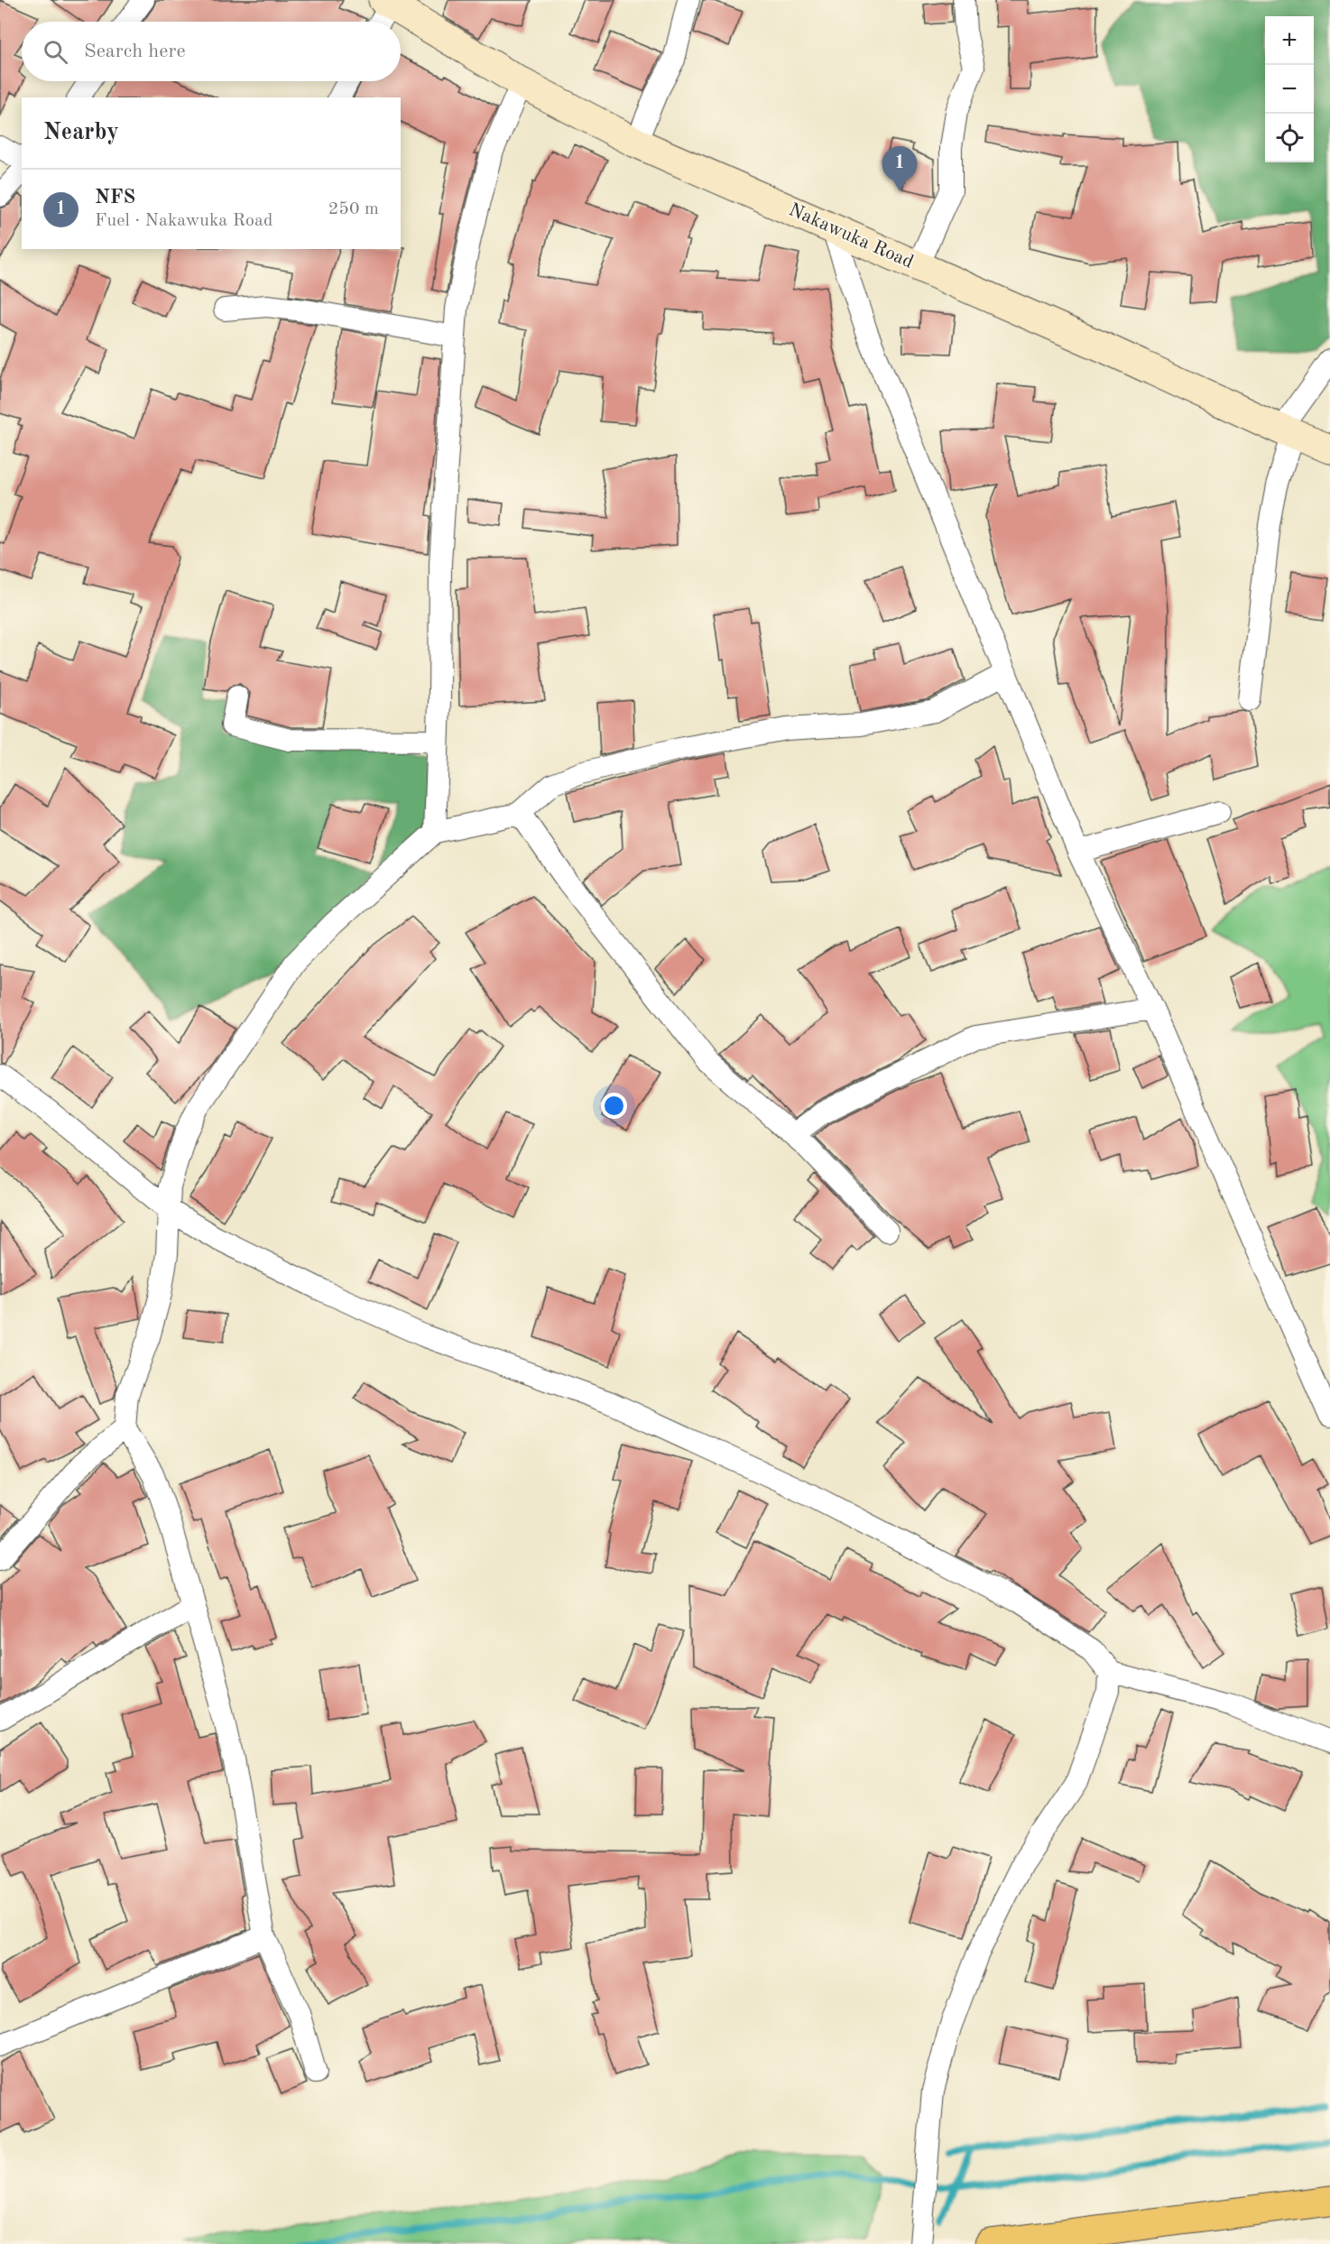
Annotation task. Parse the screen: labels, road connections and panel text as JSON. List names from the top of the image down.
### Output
{
  "streets": {
    "main road": ["Nakawuka Road"]
  },
  "page": {
    "map_buttons": ["+", "−"],
    "search": "Search here",
    "heading": "Nearby",
    "pins": "1",
    "list": [
      {
        "mark": "1",
        "name": "NFS",
        "note": "Fuel · Nakawuka Road",
        "value": "250 m"
      }
    ]
  }
}
